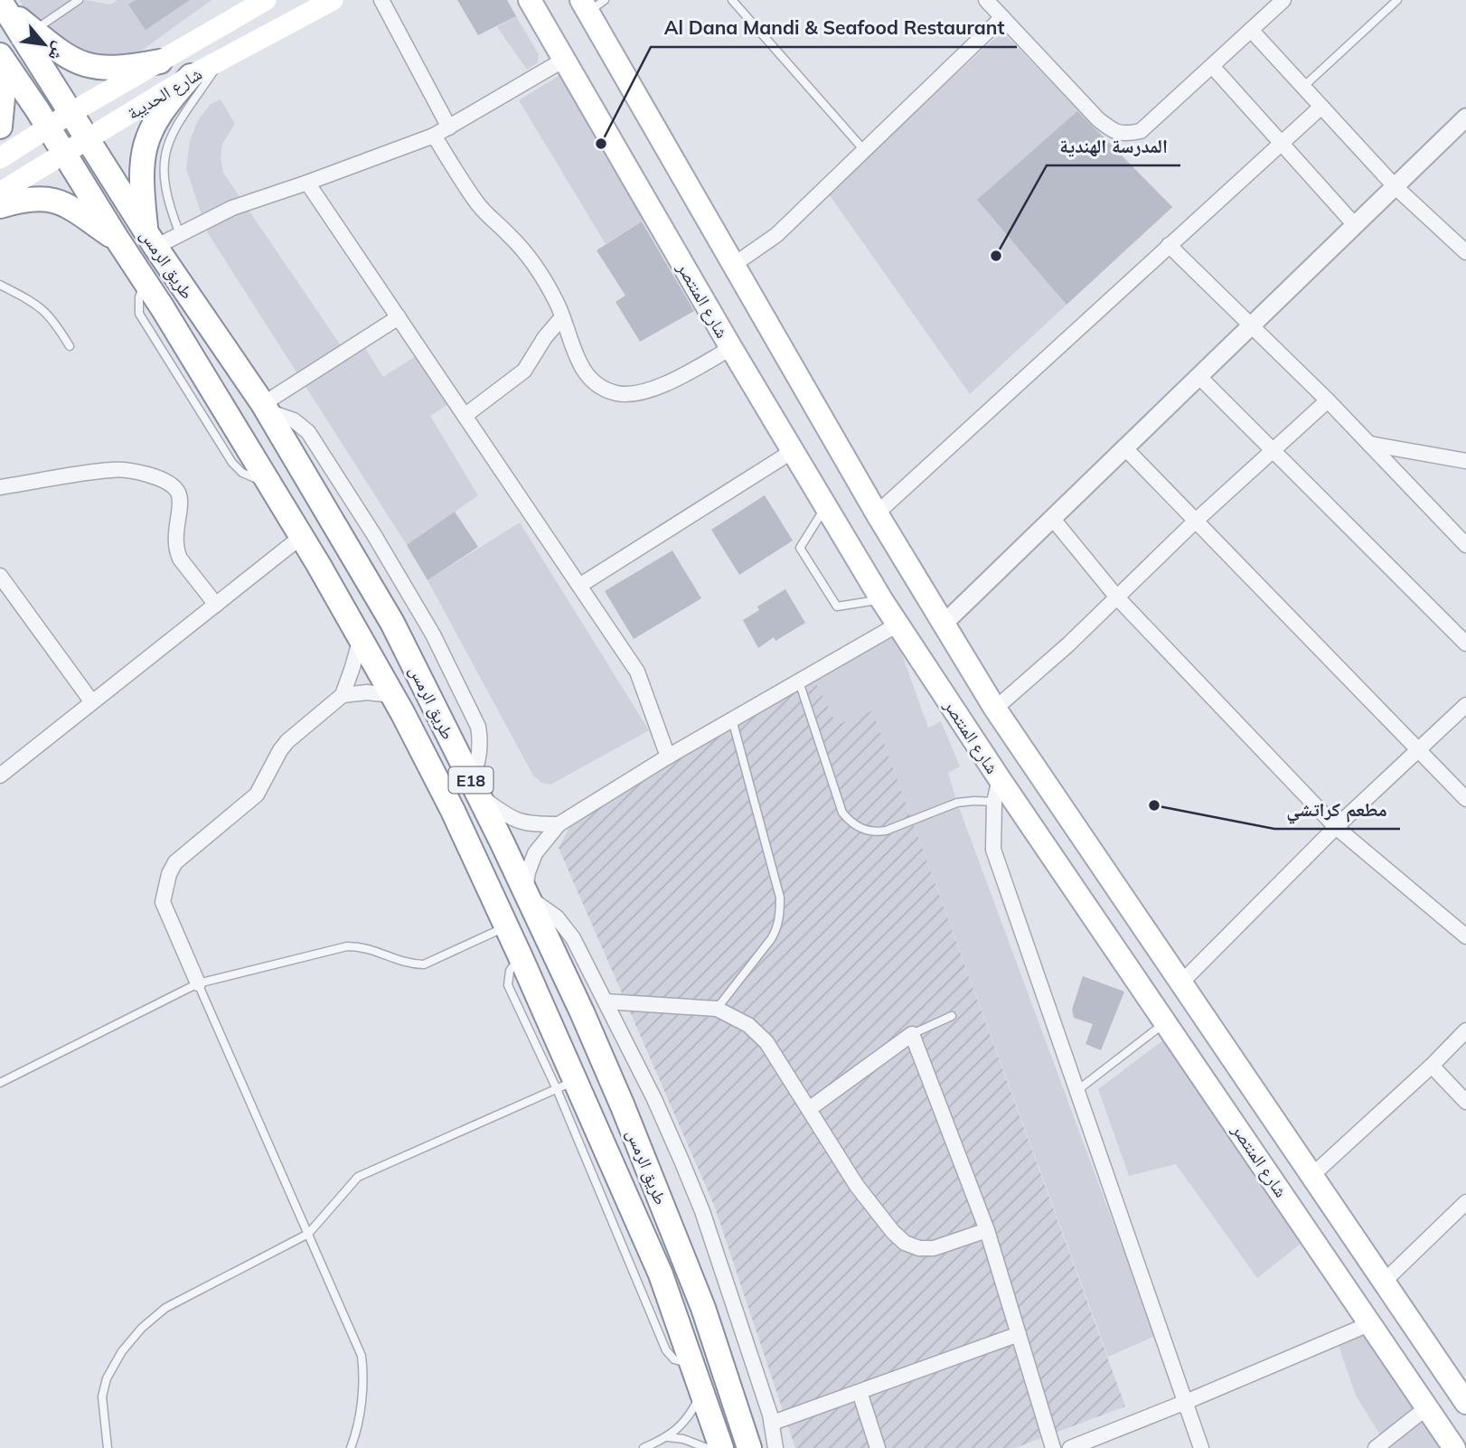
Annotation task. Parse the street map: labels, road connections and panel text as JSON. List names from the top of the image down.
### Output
{
  "streets": {
    "highway": ["طريق الرمس", "E18"],
    "main road": ["شارع الحديبة", "شارع المنتصر"]
  },
  "crossings": [
    ["شارع الحديبة", "طريق الرمس"],
    ["شارع الحديبة", "E18"],
    ["طريق الرمس", "E18"]
  ],
  "places": ["Al Dana Mandi & Seafood Restaurant", "المدرسة الهندية", "مطعم كراتشي"],
  "north": "bottom right"
}
